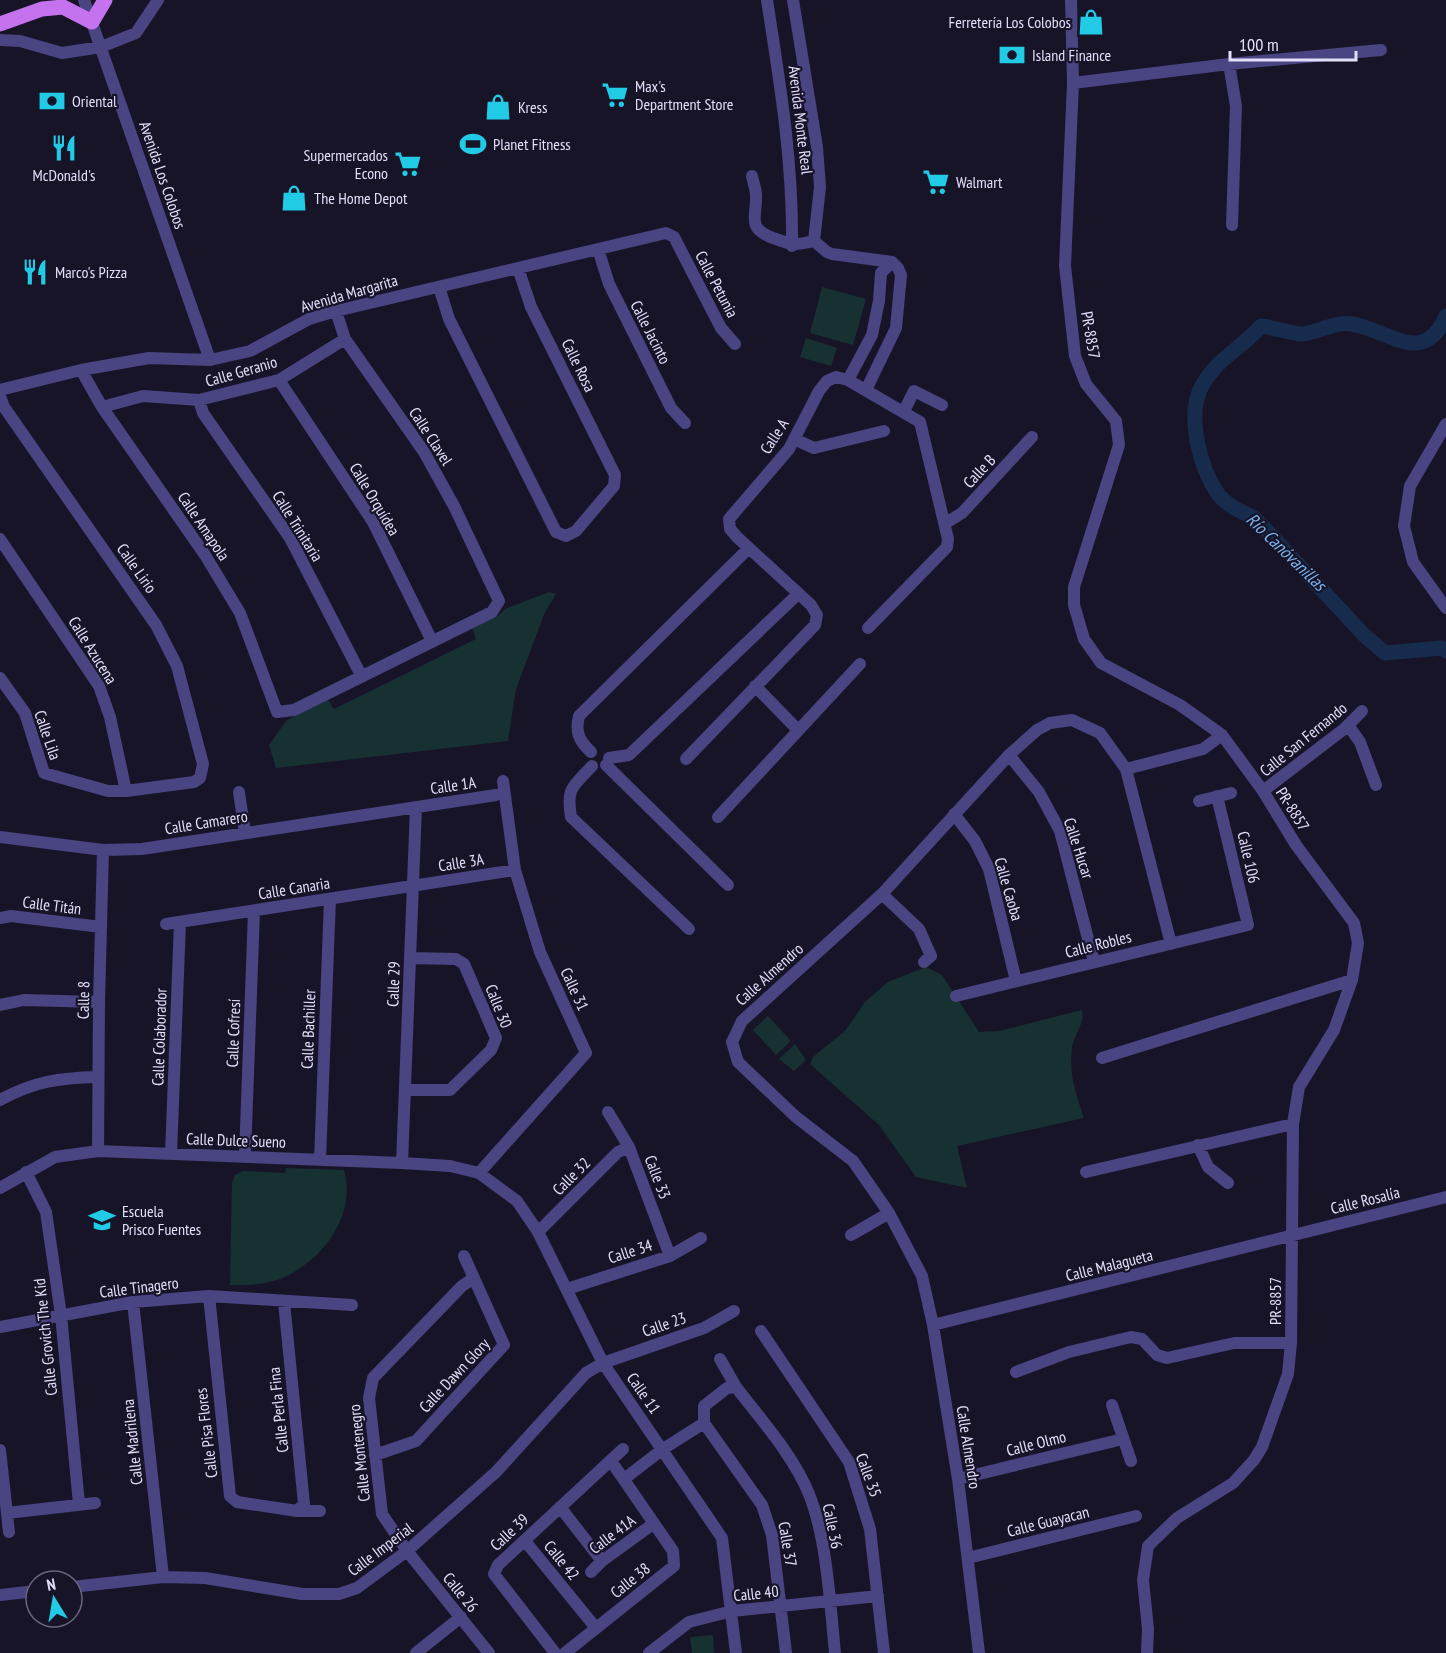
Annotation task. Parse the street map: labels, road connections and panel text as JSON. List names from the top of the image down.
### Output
{
  "streets": {
    "street": [
      "Avenida Monte Real",
      "Avenida Los Colobos",
      "Calle Petunia",
      "Avenida Margarita",
      "Calle Jacinto",
      "PR-8857",
      "Calle Rosa",
      "Calle Geranio",
      "Calle Clavel",
      "Calle A",
      "Calle B",
      "Calle Orquídea",
      "Calle Amapola",
      "Calle Trinitaria",
      "Calle Lirio",
      "Calle Azucena",
      "Calle Lila",
      "Calle San Fernando",
      "Calle 1A",
      "Calle Camarero",
      "Calle Hucar",
      "Calle 106",
      "Calle 3A",
      "Calle Canaria",
      "Calle Caoba",
      "Calle Titán",
      "Calle Robles",
      "Calle Almendro",
      "Calle 29",
      "Calle 31",
      "Calle 8",
      "Calle 30",
      "Calle Bachiller",
      "Calle Cofresí",
      "Calle Colaborador",
      "Calle Dulce Sueno",
      "Calle 32",
      "Calle 33",
      "Calle Rosalía",
      "Calle 34",
      "Calle Malagueta",
      "Calle Tinagero",
      "Calle 23",
      "Calle Grovich The Kid",
      "Calle Dawn Glory",
      "Calle 11",
      "Calle Perla Fina",
      "Calle Pisa Flores",
      "Calle Madrilena",
      "Calle Olmo",
      "Calle Montenegro",
      "Calle 35",
      "Calle Guayacan",
      "Calle 36",
      "Calle 39",
      "Calle 41A",
      "Calle 37",
      "Calle Imperial",
      "Calle 42",
      "Calle 38",
      "Calle 26",
      "Calle 40"
    ]
  },
  "crossings": [
    ["Avenida Los Colobos", "Avenida Margarita"],
    ["Calle Petunia", "Avenida Margarita"],
    ["Avenida Margarita", "Calle Jacinto"],
    ["Avenida Margarita", "Calle Rosa"],
    ["Avenida Margarita", "Calle Clavel"],
    ["Avenida Margarita", "Calle Amapola"],
    ["PR-8857", "Calle San Fernando"],
    ["PR-8857", "Calle Rosalía"],
    ["PR-8857", "Calle Malagueta"],
    ["Calle Geranio", "Calle Clavel"],
    ["Calle Geranio", "Calle Orquídea"],
    ["Calle Geranio", "Calle Amapola"],
    ["Calle Geranio", "Calle Trinitaria"],
    ["Calle Clavel", "Calle Orquídea"],
    ["Calle Amapola", "Calle Trinitaria"],
    ["Calle Lirio", "Calle Azucena"],
    ["Calle Lirio", "Calle Lila"],
    ["Calle Azucena", "Calle Lila"],
    ["Calle 1A", "Calle Camarero"],
    ["Calle 1A", "Calle 29"],
    ["Calle Camarero", "Calle 29"],
    ["Calle Camarero", "Calle 8"],
    ["Calle Hucar", "Calle Robles"],
    ["Calle Hucar", "Calle Almendro"],
    ["Calle 106", "Calle Robles"],
    ["Calle 3A", "Calle Canaria"],
    ["Calle 3A", "Calle 29"],
    ["Calle 3A", "Calle 31"],
    ["Calle Canaria", "Calle 29"],
    ["Calle Canaria", "Calle Bachiller"],
    ["Calle Canaria", "Calle Cofresí"],
    ["Calle Canaria", "Calle Colaborador"],
    ["Calle Caoba", "Calle Robles"],
    ["Calle Caoba", "Calle Almendro"],
    ["Calle Titán", "Calle 8"],
    ["Calle Robles", "Calle Almendro"],
    ["Calle Almendro", "Calle Malagueta"],
    ["Calle Almendro", "Calle Olmo"],
    ["Calle Almendro", "Calle Guayacan"],
    ["Calle 29", "Calle 30"],
    ["Calle 29", "Calle Dulce Sueno"],
    ["Calle 31", "Calle Dulce Sueno"],
    ["Calle 31", "Calle 11"],
    ["Calle 8", "Calle Dulce Sueno"],
    ["Calle Bachiller", "Calle Dulce Sueno"],
    ["Calle Cofresí", "Calle Dulce Sueno"],
    ["Calle Colaborador", "Calle Dulce Sueno"],
    ["Calle Dulce Sueno", "Calle Grovich The Kid"],
    ["Calle Dulce Sueno", "Calle 11"],
    ["Calle 32", "Calle 33"],
    ["Calle 32", "Calle 11"],
    ["Calle 33", "Calle 34"],
    ["Calle Rosalía", "Calle Malagueta"],
    ["Calle 34", "Calle 11"],
    ["Calle Tinagero", "Calle Grovich The Kid"],
    ["Calle Tinagero", "Calle Perla Fina"],
    ["Calle Tinagero", "Calle Pisa Flores"],
    ["Calle Tinagero", "Calle Madrilena"],
    ["Calle 23", "Calle 11"],
    ["Calle 23", "Calle Imperial"],
    ["Calle Dawn Glory", "Calle Montenegro"],
    ["Calle 11", "Calle Imperial"],
    ["Calle 11", "Calle 40"],
    ["Calle Perla Fina", "Calle Pisa Flores"],
    ["Calle Madrilena", "Calle Imperial"],
    ["Calle Montenegro", "Calle Imperial"],
    ["Calle Montenegro", "Calle 26"],
    ["Calle 35", "Calle 40"],
    ["Calle 36", "Calle 40"],
    ["Calle 39", "Calle 42"],
    ["Calle 39", "Calle 38"],
    ["Calle 41A", "Calle 38"],
    ["Calle 37", "Calle 40"],
    ["Calle Imperial", "Calle 26"],
    ["Calle 42", "Calle 38"]
  ],
  "water": ["Río Canóvanillas"],
  "places": {
    "shop": ["Ferretería Los Colobos", "Kress", "The Home Depot"],
    "bank": ["Island Finance", "Oriental"],
    "supermarket": ["Max's Department Store", "Supermercados Econo", "Walmart"],
    "sports": ["Planet Fitness"],
    "restaurant": ["McDonald's", "Marco's Pizza"],
    "school or university": ["Escuela Prisco Fuentes"]
  },
  "scale_bar": "100 m",
  "north": "top"
}
